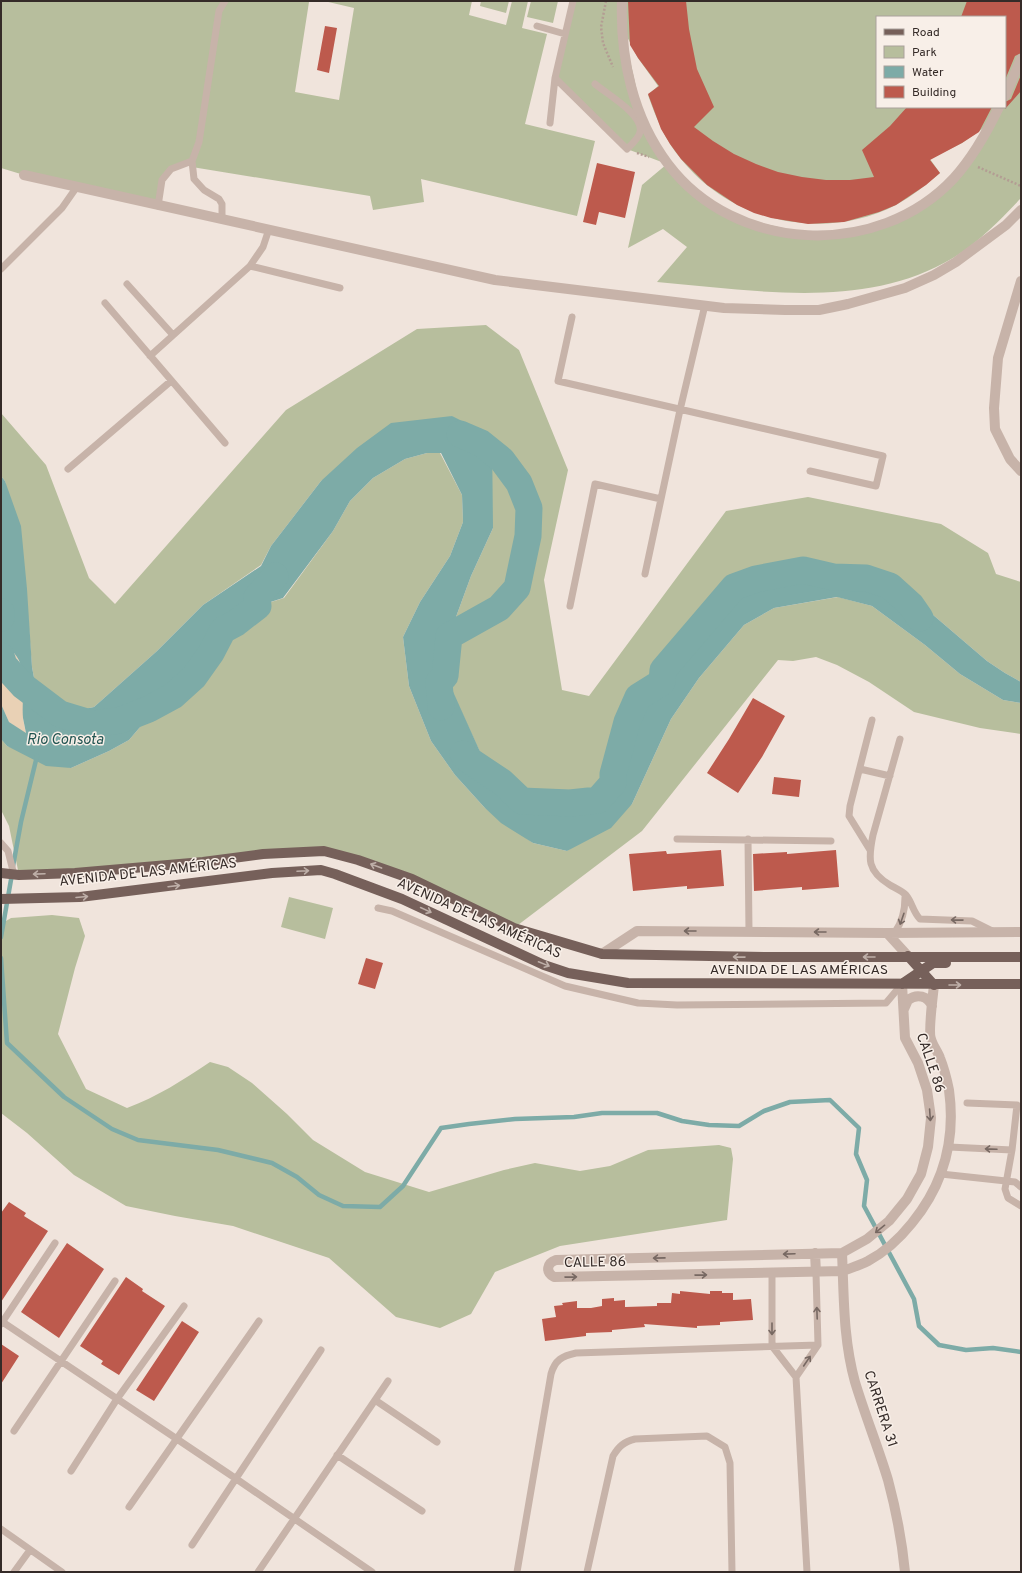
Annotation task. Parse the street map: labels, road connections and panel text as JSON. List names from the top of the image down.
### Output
{
  "streets": {
    "main road": ["AVENIDA DE LAS AMÉRICAS"],
    "street": ["CALLE 86", "CARRERA 31"]
  },
  "crossings": [
    ["AVENIDA DE LAS AMÉRICAS", "CALLE 86"],
    ["CALLE 86", "CARRERA 31"]
  ],
  "water": ["Rio Consota"],
  "legend": [
    "Road",
    "Park",
    "Water",
    "Building"
  ]
}
